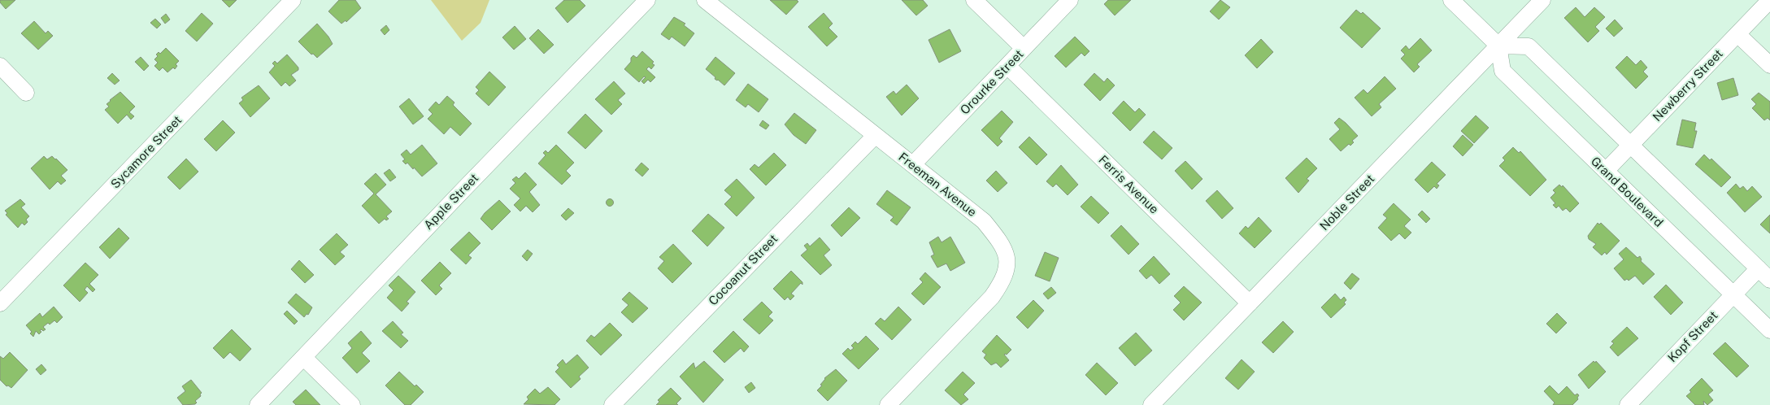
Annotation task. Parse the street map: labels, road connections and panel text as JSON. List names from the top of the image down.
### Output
{
  "streets": {
    "street": [
      "Orourke Street",
      "Newberry Street",
      "Sycamore Street",
      "Freeman Avenue",
      "Ferris Avenue",
      "Grand Boulevard",
      "Apple Street",
      "Noble Street",
      "Cocoanut Street",
      "Kopf Street"
    ]
  },
  "crossings": [
    ["Orourke Street", "Freeman Avenue"],
    ["Orourke Street", "Ferris Avenue"],
    ["Newberry Street", "Grand Boulevard"],
    ["Freeman Avenue", "Cocoanut Street"],
    ["Ferris Avenue", "Noble Street"],
    ["Grand Boulevard", "Noble Street"],
    ["Grand Boulevard", "Kopf Street"]
  ]
}
